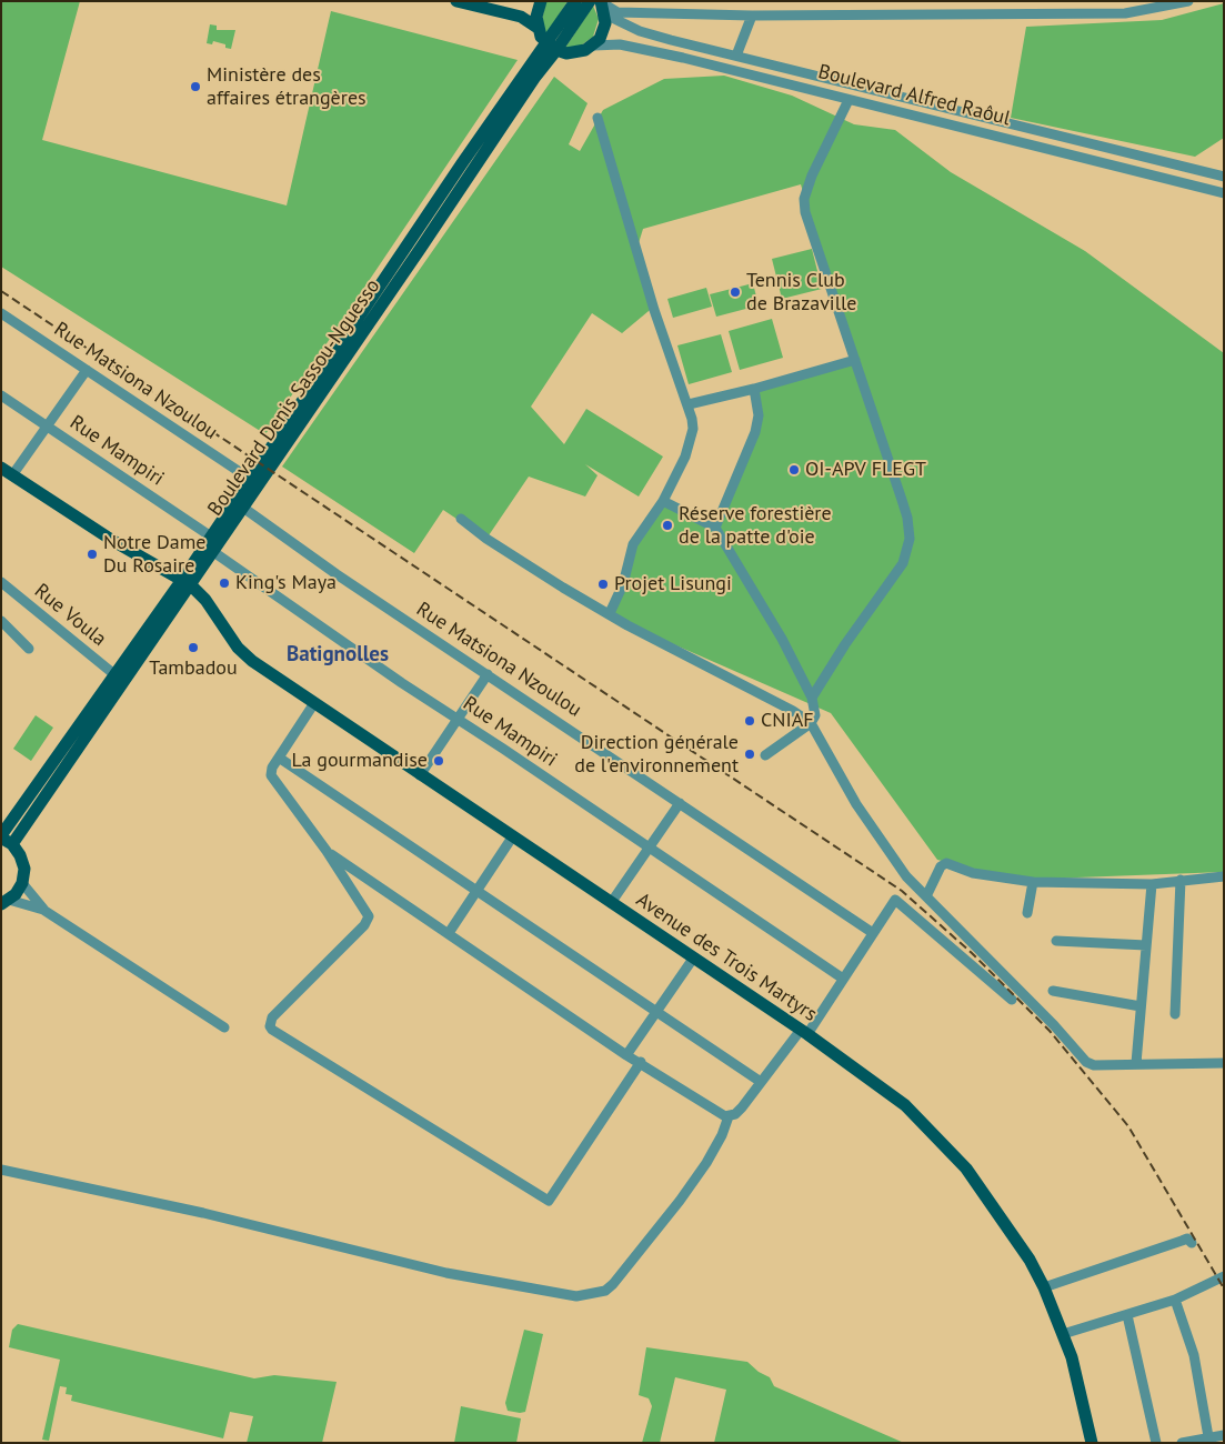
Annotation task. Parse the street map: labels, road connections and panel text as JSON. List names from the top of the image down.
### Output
{
  "streets": {
    "main road": ["Boulevard Denis Sassou-Nguesso", "Avenue des Trois Martyrs"],
    "street": [
      "Boulevard Alfred Raôul",
      "Rue Matsiona Nzoulou",
      "Rue Mampiri",
      "Rue Voula"
    ]
  },
  "crossings": [
    ["Boulevard Alfred Raôul", "Boulevard Denis Sassou-Nguesso"],
    ["Rue Matsiona Nzoulou", "Boulevard Denis Sassou-Nguesso"],
    ["Boulevard Denis Sassou-Nguesso", "Rue Mampiri"],
    ["Boulevard Denis Sassou-Nguesso", "Rue Voula"],
    ["Boulevard Denis Sassou-Nguesso", "Avenue des Trois Martyrs"]
  ],
  "districts": ["Batignolles"],
  "places": [
    "Ministère des affaires étrangères",
    "Tennis Club de Brazaville",
    "OI-APV FLEGT",
    "Réserve forestière de la patte d'oie",
    "Notre Dame Du Rosaire",
    "King's Maya",
    "Projet Lisungi",
    "Tambadou",
    "CNIAF",
    "Direction générale de l'environnement",
    "La gourmandise"
  ]
}
